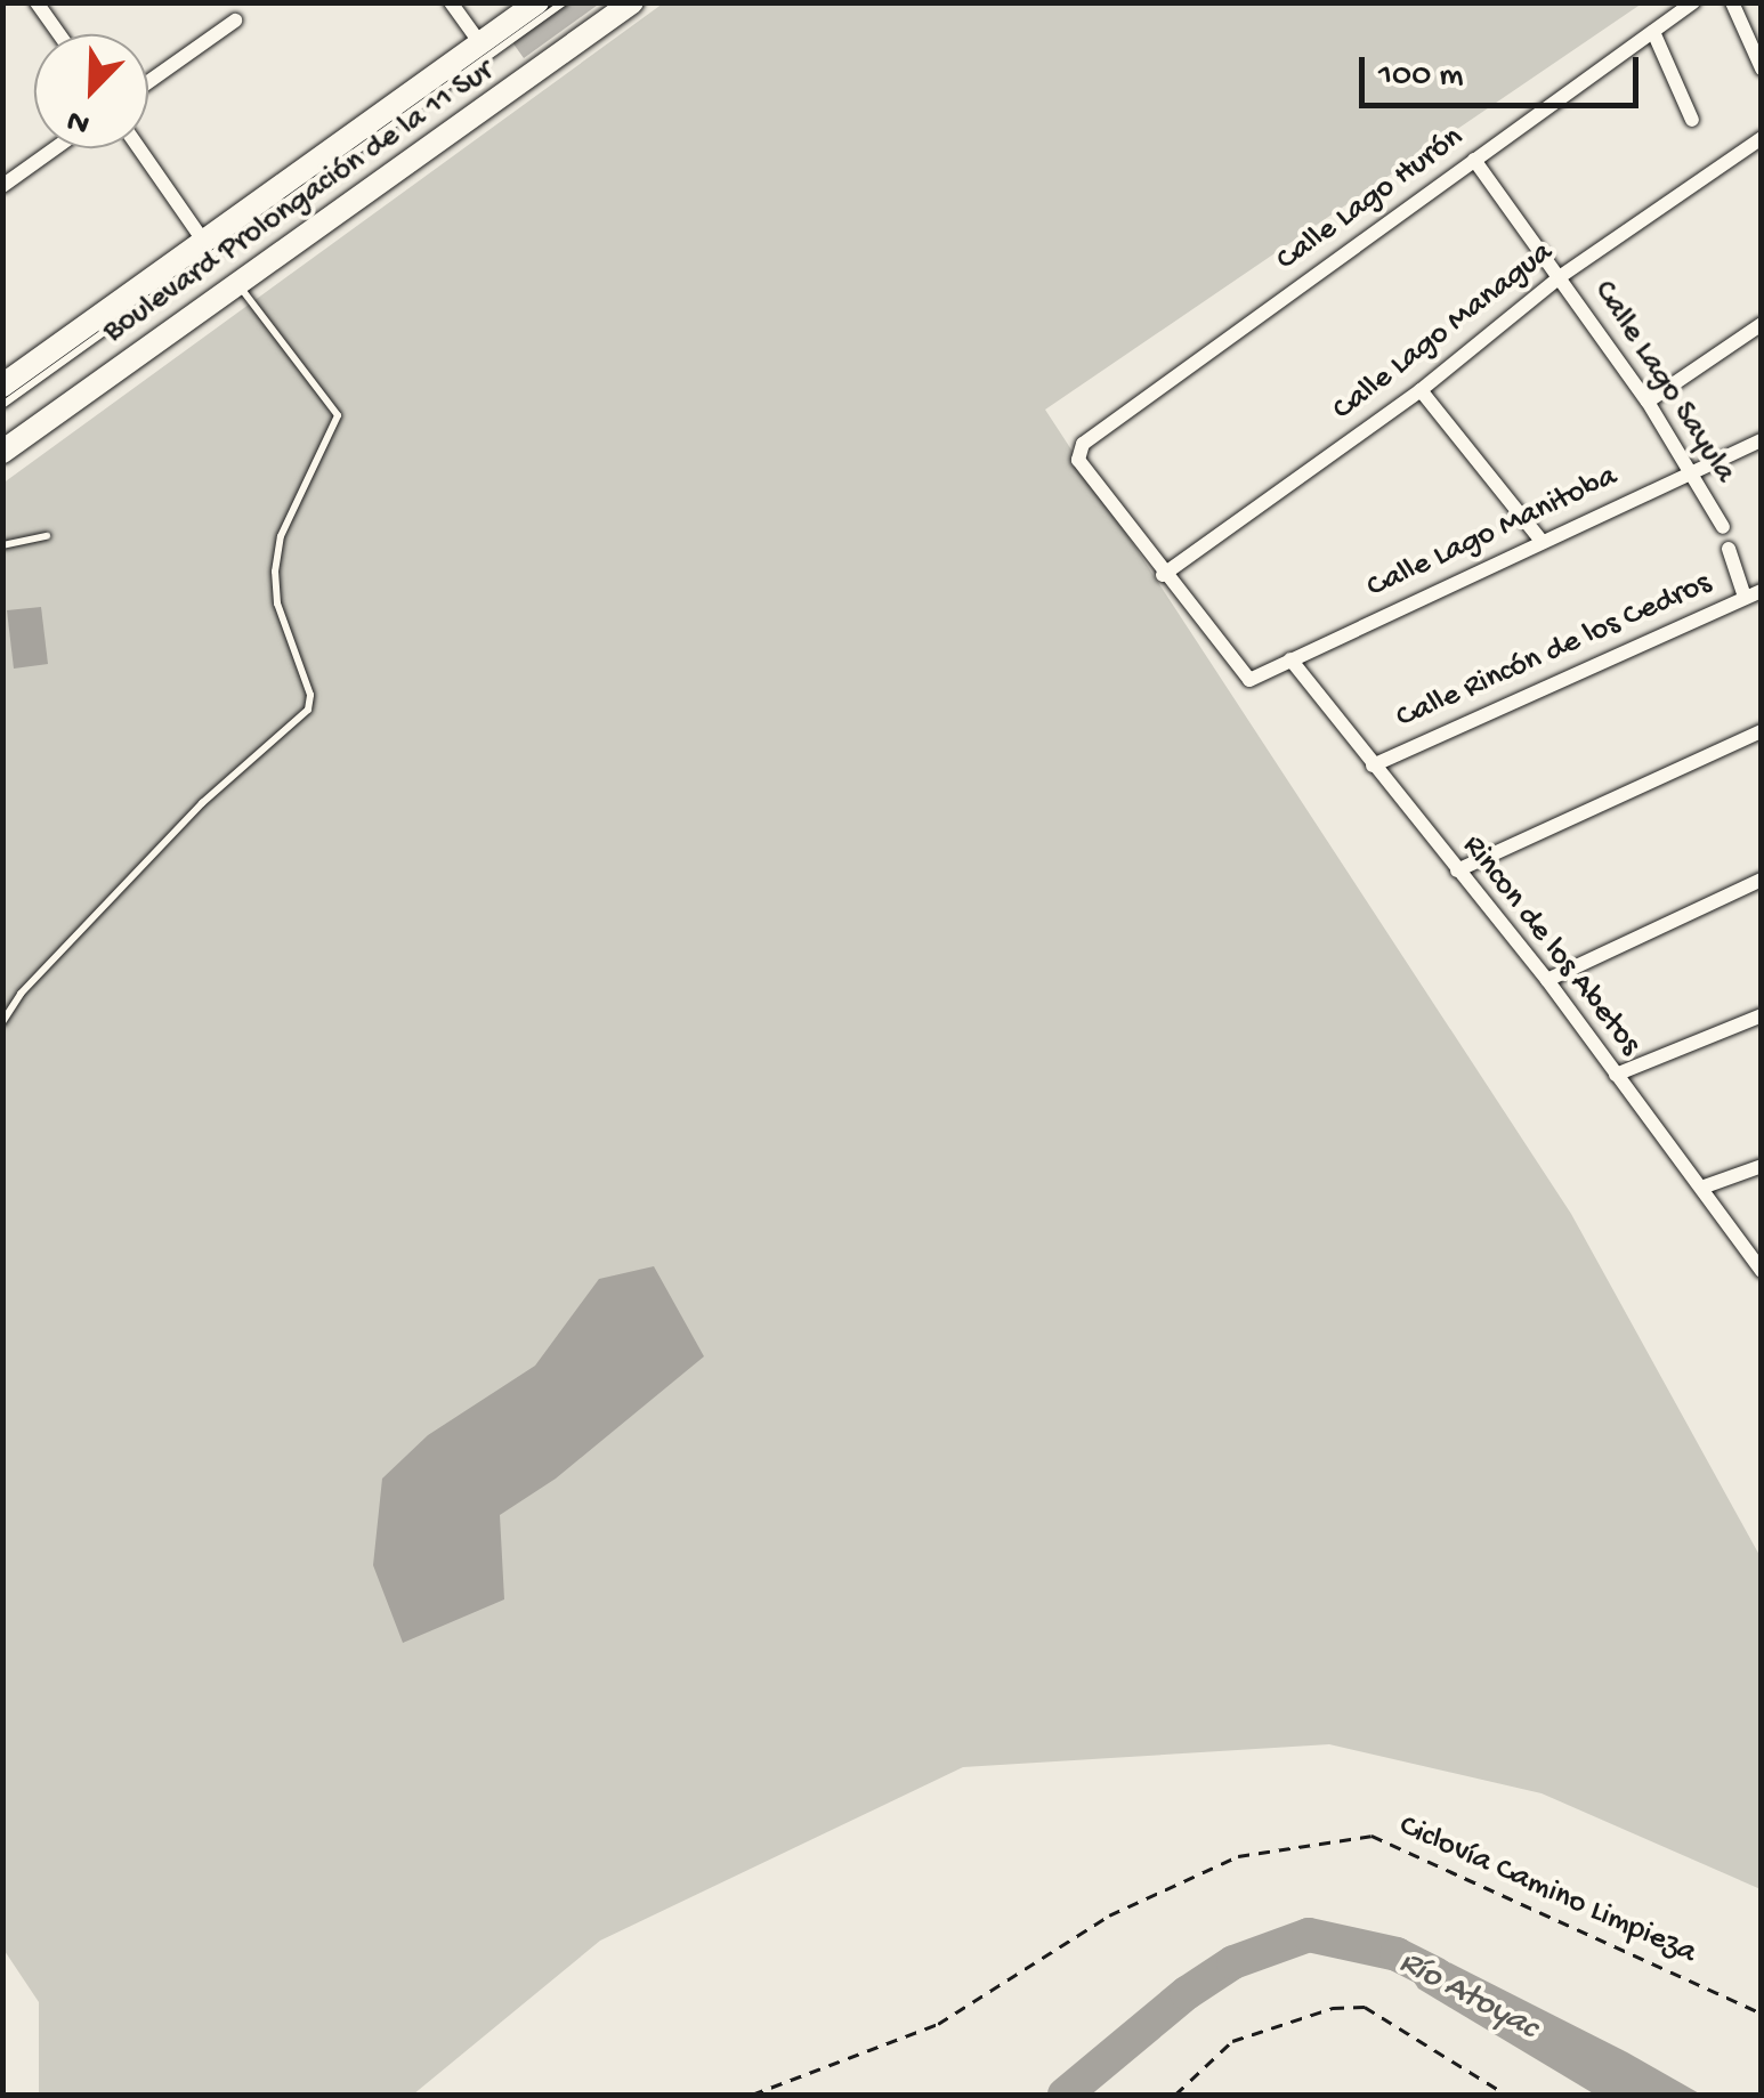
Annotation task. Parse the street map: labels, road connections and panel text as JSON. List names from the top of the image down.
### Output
{
  "streets": {
    "main road": ["Boulevard Prolongación de la 11 Sur"],
    "street": [
      "Calle Lago Hurón",
      "Calle Lago Managua",
      "Calle Lago Sayula",
      "Calle Lago Manitoba",
      "Calle Rincón de los Cedros",
      "Rincon de los Abetos"
    ],
    "path": ["Ciclovía Camino Limpieza"]
  },
  "crossings": [
    ["Calle Lago Hurón", "Calle Lago Managua"],
    ["Calle Lago Hurón", "Calle Lago Sayula"],
    ["Calle Lago Hurón", "Calle Lago Manitoba"],
    ["Calle Lago Managua", "Calle Lago Sayula"],
    ["Calle Lago Managua", "Calle Lago Manitoba"],
    ["Calle Lago Sayula", "Calle Lago Manitoba"],
    ["Calle Lago Manitoba", "Rincon de los Abetos"],
    ["Calle Rincón de los Cedros", "Rincon de los Abetos"]
  ],
  "water": ["Río Atoyac"],
  "scale_bar": "100 m",
  "north": "bottom left"
}
